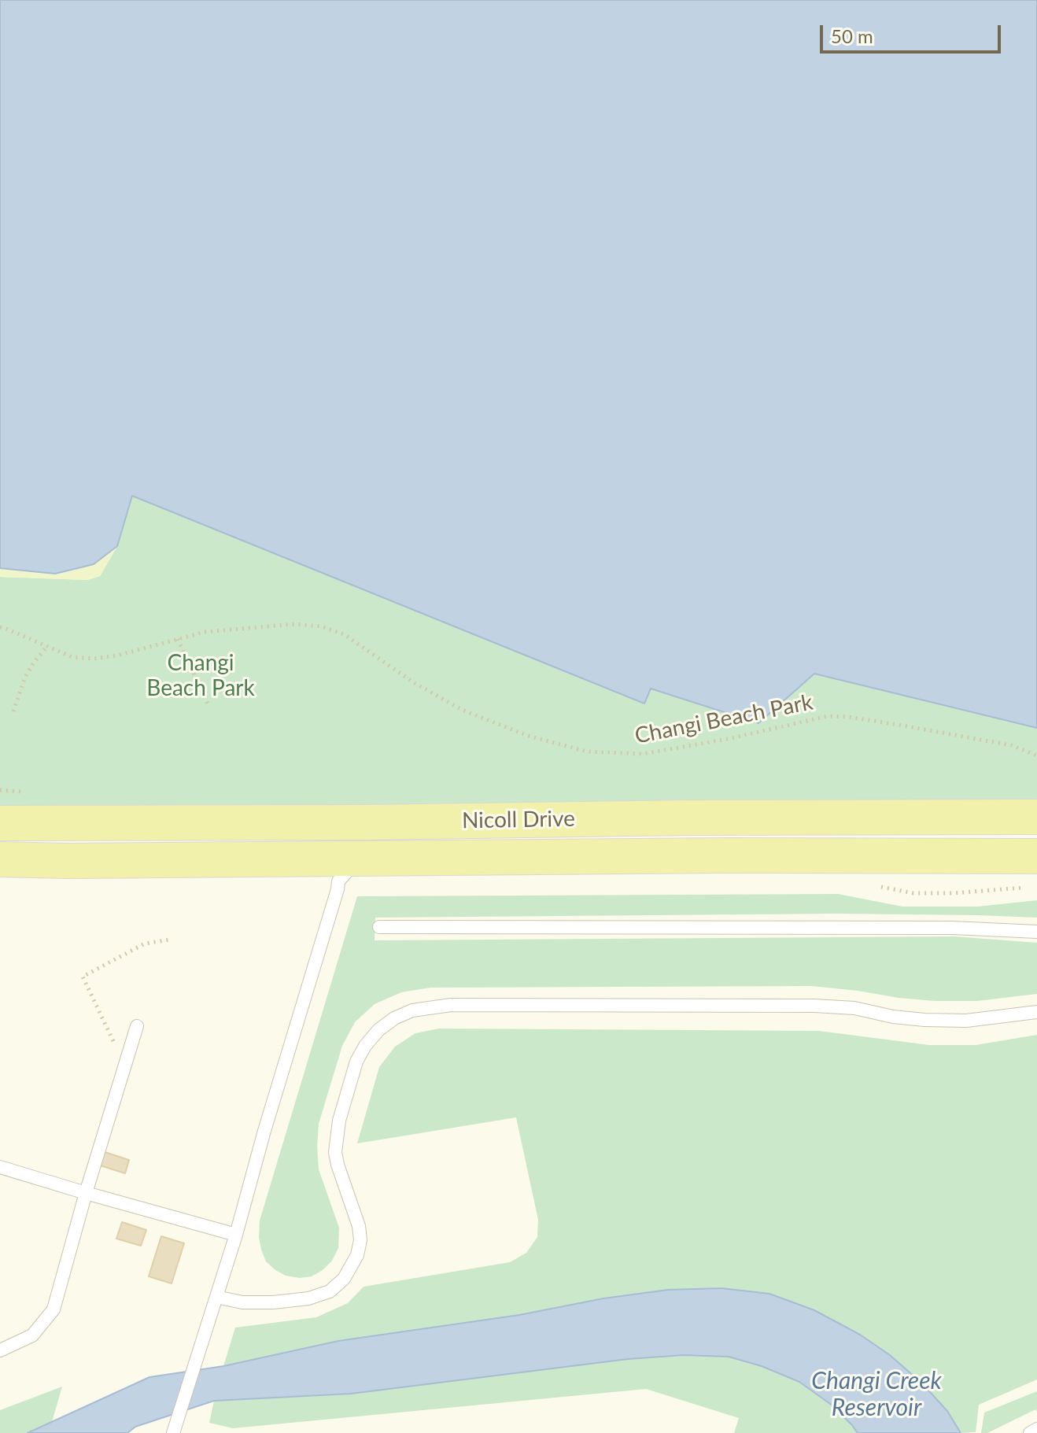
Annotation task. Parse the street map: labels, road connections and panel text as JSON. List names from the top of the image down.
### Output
{
  "streets": {
    "main road": ["Nicoll Drive"],
    "path": ["Changi Beach Park"]
  },
  "water": ["Changi Creek Reservoir"],
  "parks": ["Changi Beach Park"],
  "scale_bar": "50 m"
}
